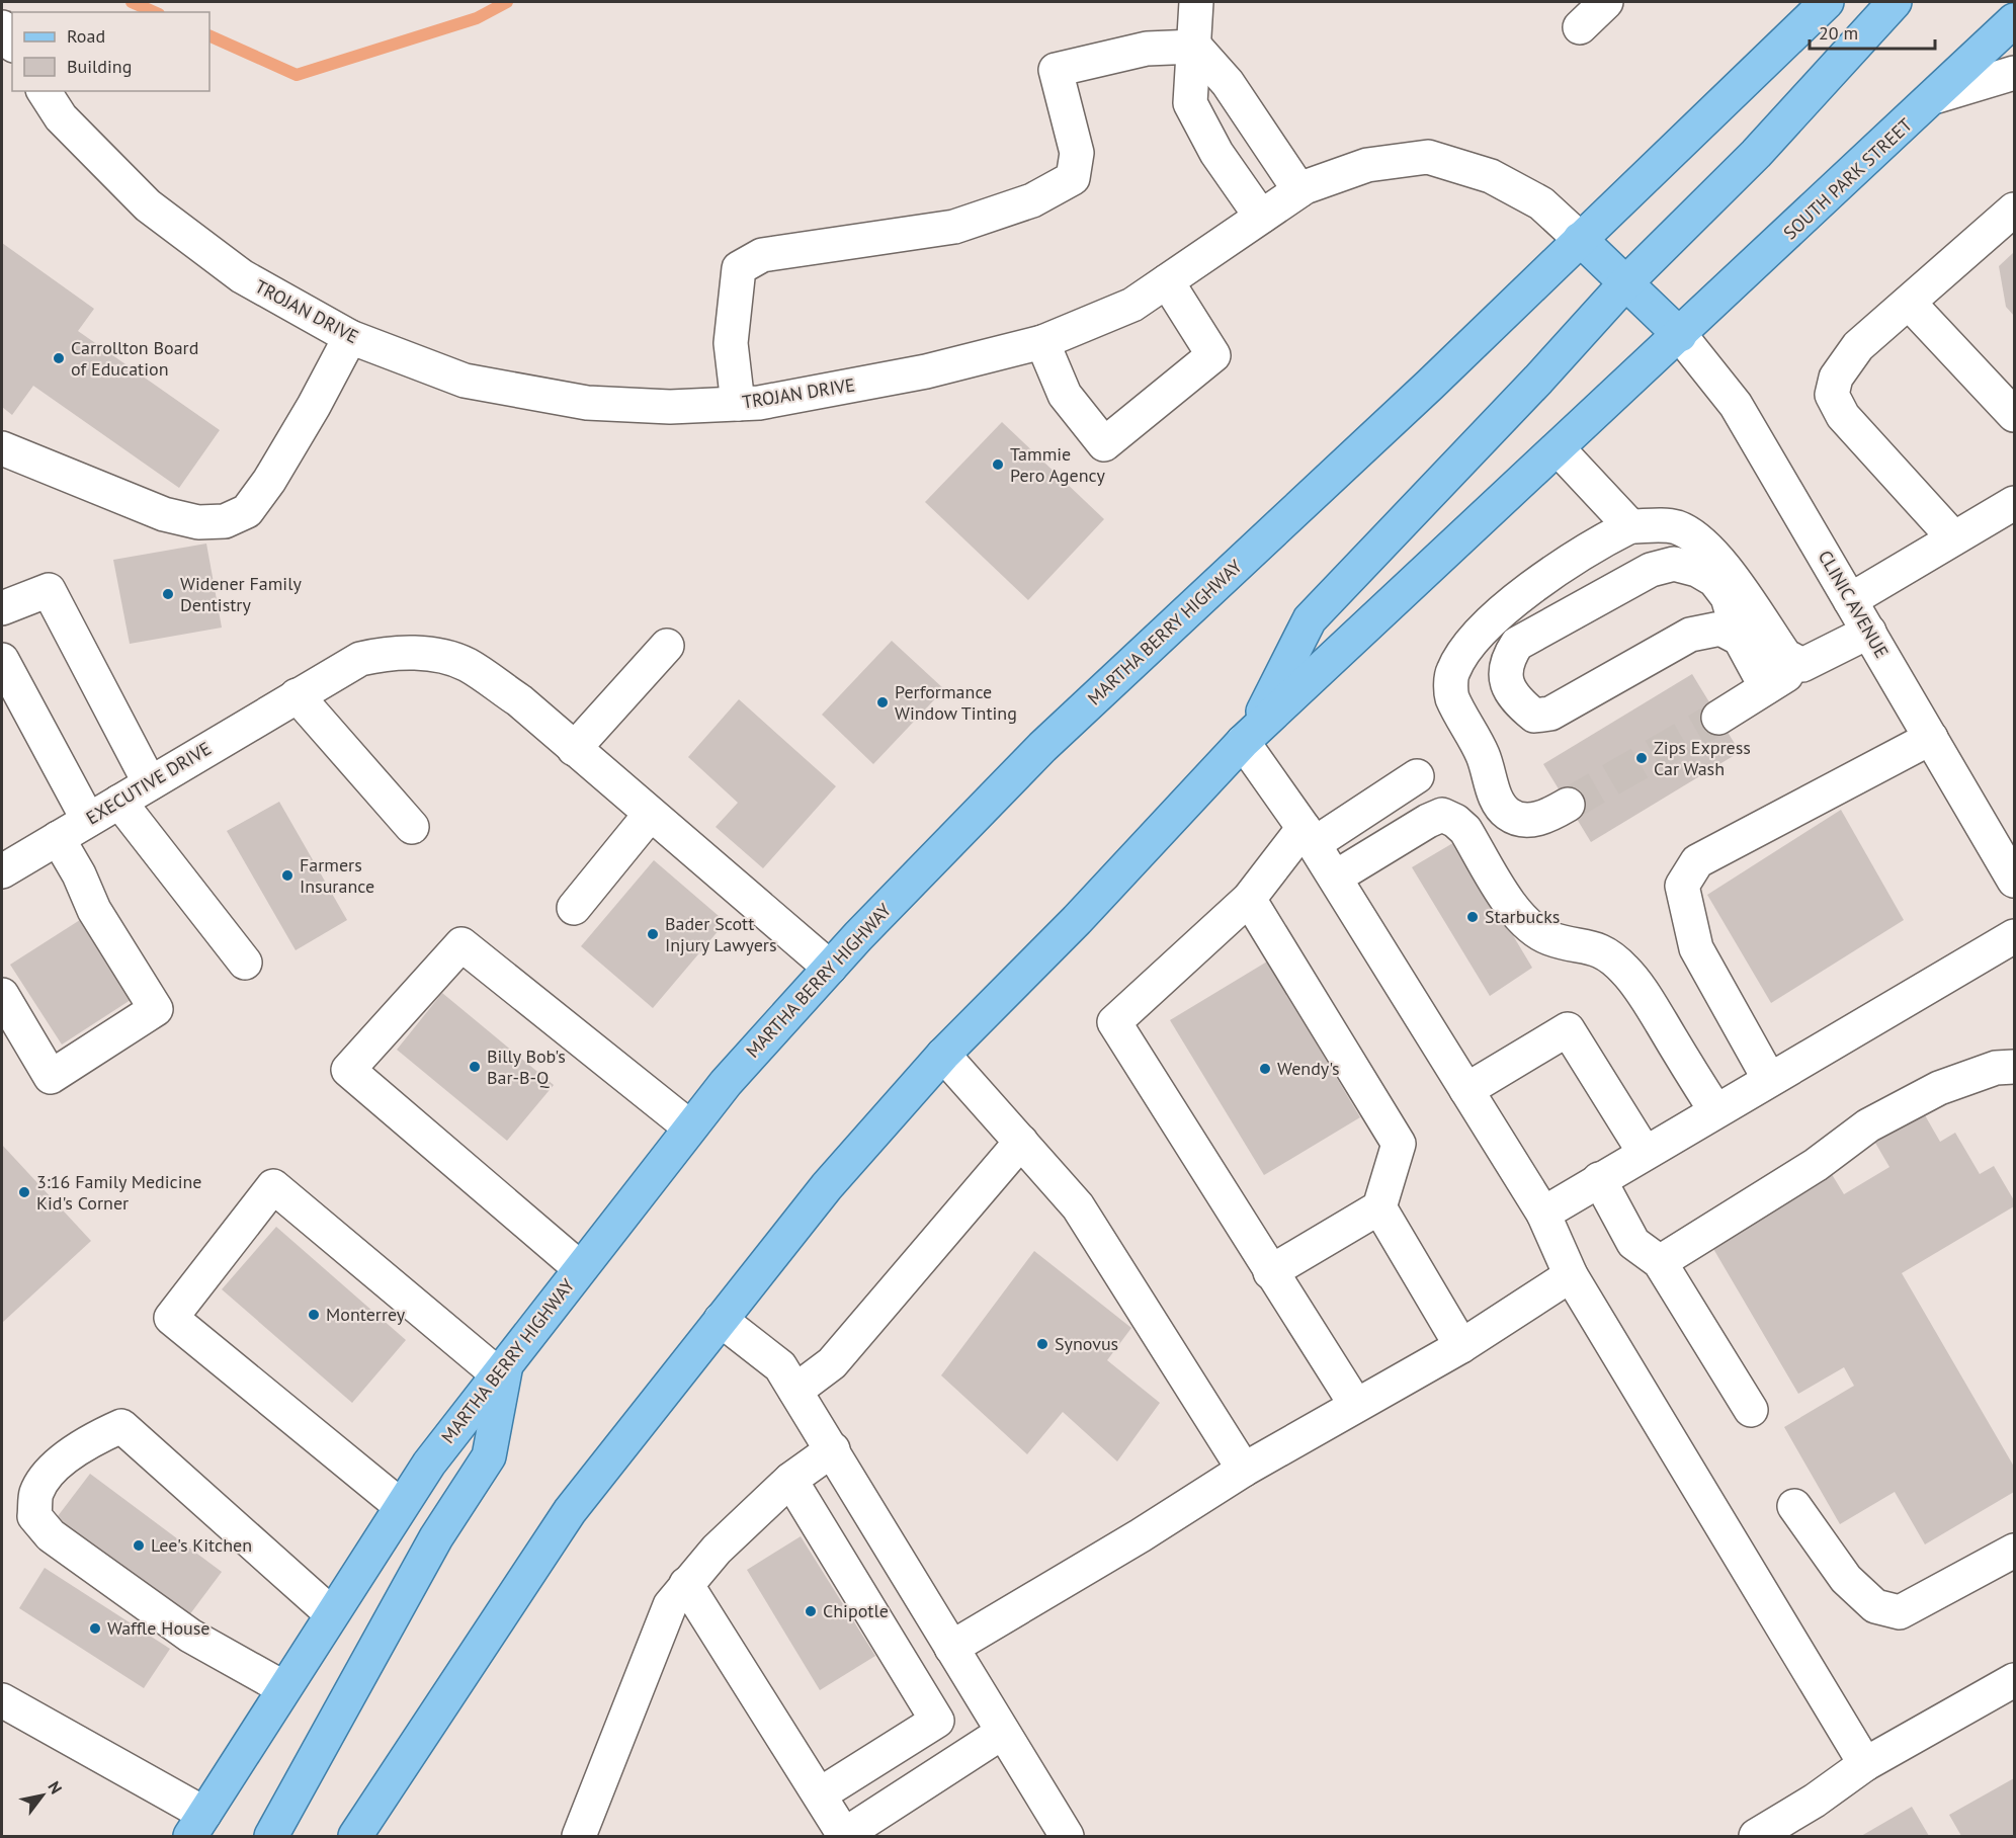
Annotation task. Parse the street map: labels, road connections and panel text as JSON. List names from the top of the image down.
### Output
{
  "streets": {
    "main road": ["SOUTH PARK STREET", "MARTHA BERRY HIGHWAY"],
    "street": ["TROJAN DRIVE", "CLINIC AVENUE", "EXECUTIVE DRIVE"]
  },
  "crossings": [
    ["SOUTH PARK STREET", "CLINIC AVENUE"],
    ["TROJAN DRIVE", "MARTHA BERRY HIGHWAY"],
    ["MARTHA BERRY HIGHWAY", "EXECUTIVE DRIVE"]
  ],
  "places": [
    "Carrollton Board of Education",
    "Tammie Pero Agency",
    "Widener Family Dentistry",
    "Performance Window Tinting",
    "Zips Express Car Wash",
    "Farmers Insurance",
    "Starbucks",
    "Bader Scott Injury Lawyers",
    "Billy Bob's Bar-B-Q",
    "Wendy's",
    "3:16 Family Medicine Kid's Corner",
    "Monterrey",
    "Synovus",
    "Lee's Kitchen",
    "Chipotle",
    "Waffle House"
  ],
  "legend": ["Road", "Building"],
  "scale_bar": "20 m",
  "north": "top right"
}
